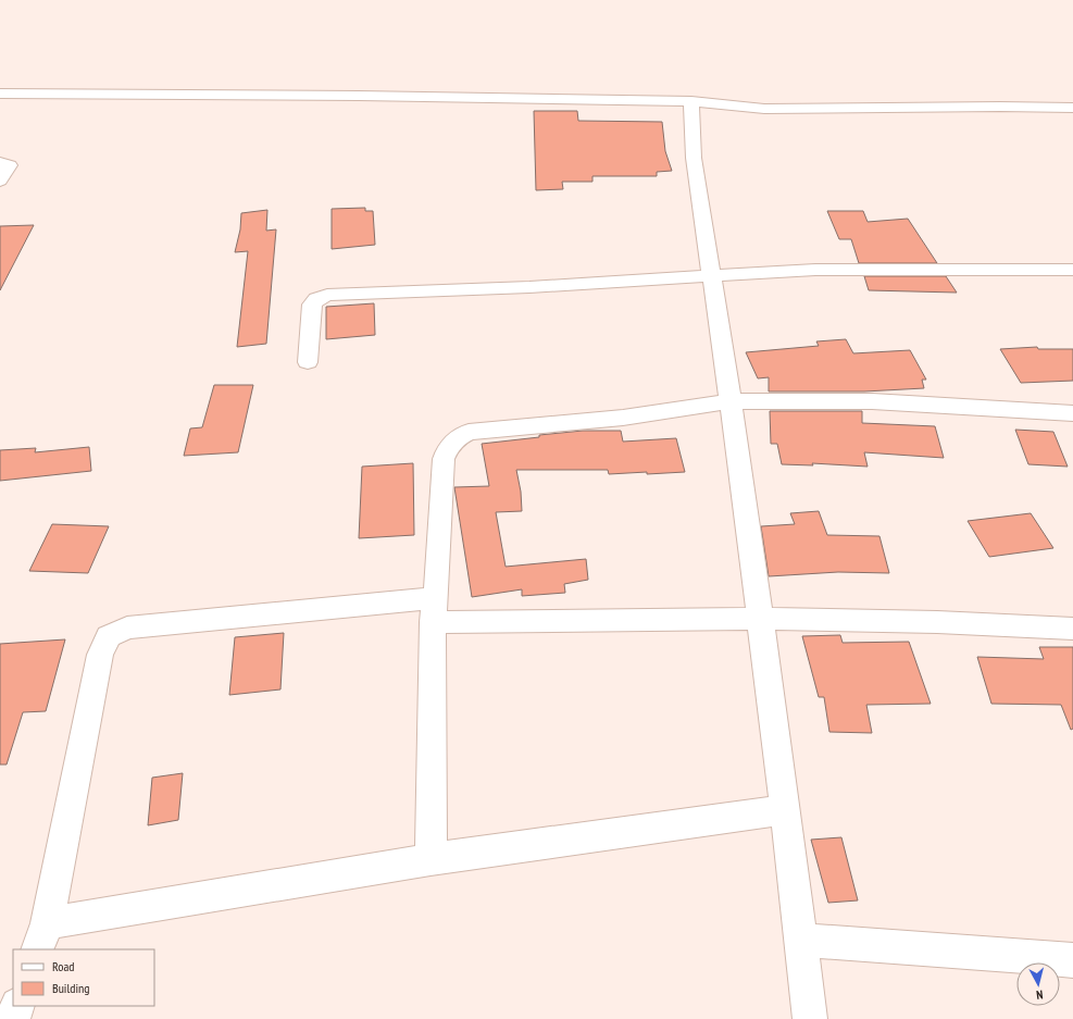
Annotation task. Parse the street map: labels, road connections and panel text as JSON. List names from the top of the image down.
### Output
{
  "legend": ["Road", "Building"],
  "north": "bottom"
}
